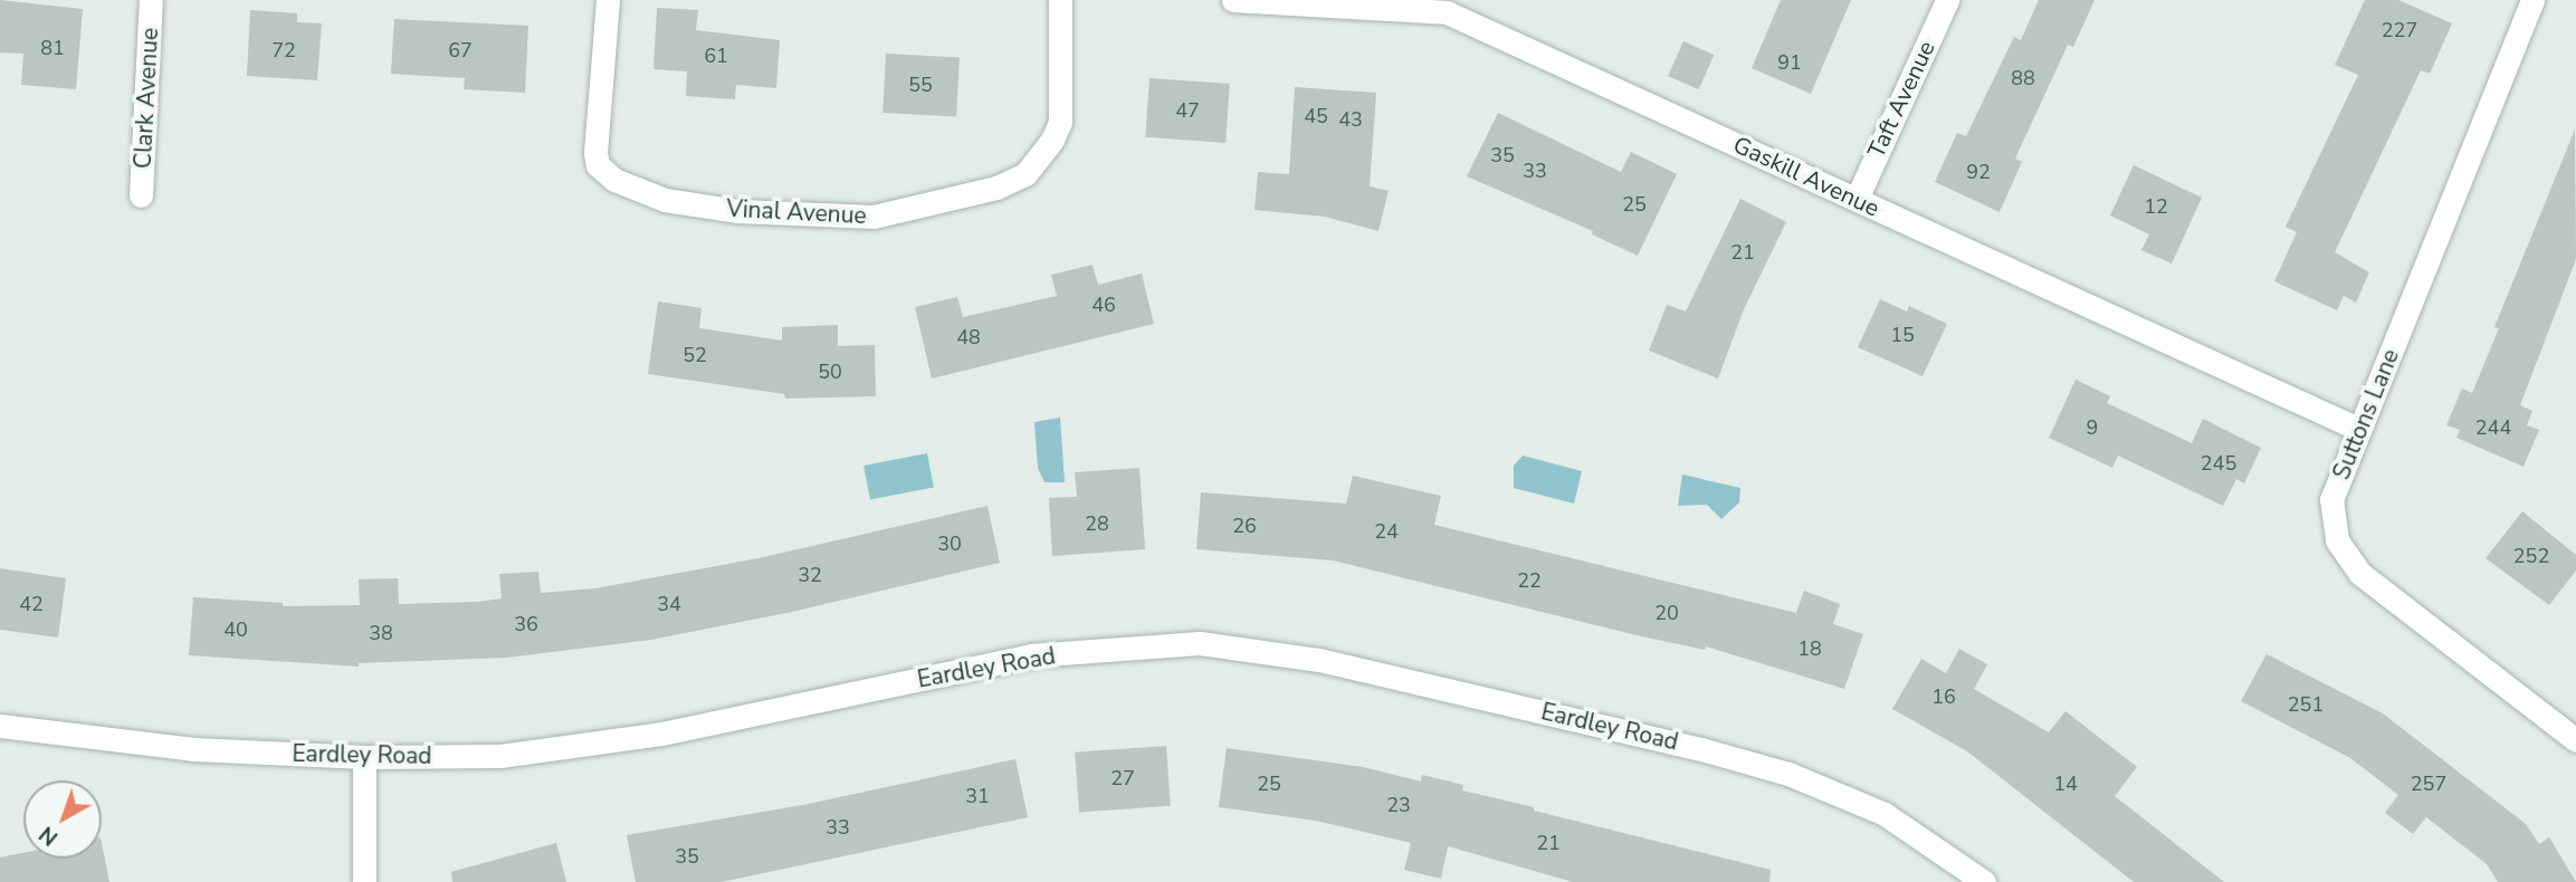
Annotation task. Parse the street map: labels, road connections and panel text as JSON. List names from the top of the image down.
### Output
{
  "streets": {
    "street": [
      "Clark Avenue",
      "Taft Avenue",
      "Gaskill Avenue",
      "Vinal Avenue",
      "Suttons Lane",
      "Eardley Road"
    ]
  },
  "crossings": [
    ["Taft Avenue", "Gaskill Avenue"],
    ["Gaskill Avenue", "Suttons Lane"]
  ],
  "house_numbers": [
    "227",
    "81",
    "72",
    "67",
    "61",
    "91",
    "88",
    "55",
    "47",
    "45",
    "43",
    "35",
    "33",
    "92",
    "25",
    "12",
    "21",
    "46",
    "15",
    "48",
    "52",
    "50",
    "9",
    "244",
    "245",
    "28",
    "26",
    "24",
    "30",
    "252",
    "32",
    "22",
    "42",
    "34",
    "20",
    "36",
    "40",
    "38",
    "18",
    "16",
    "251",
    "27",
    "25",
    "14",
    "257",
    "31",
    "23",
    "33",
    "21",
    "35"
  ],
  "north": "bottom left"
}
